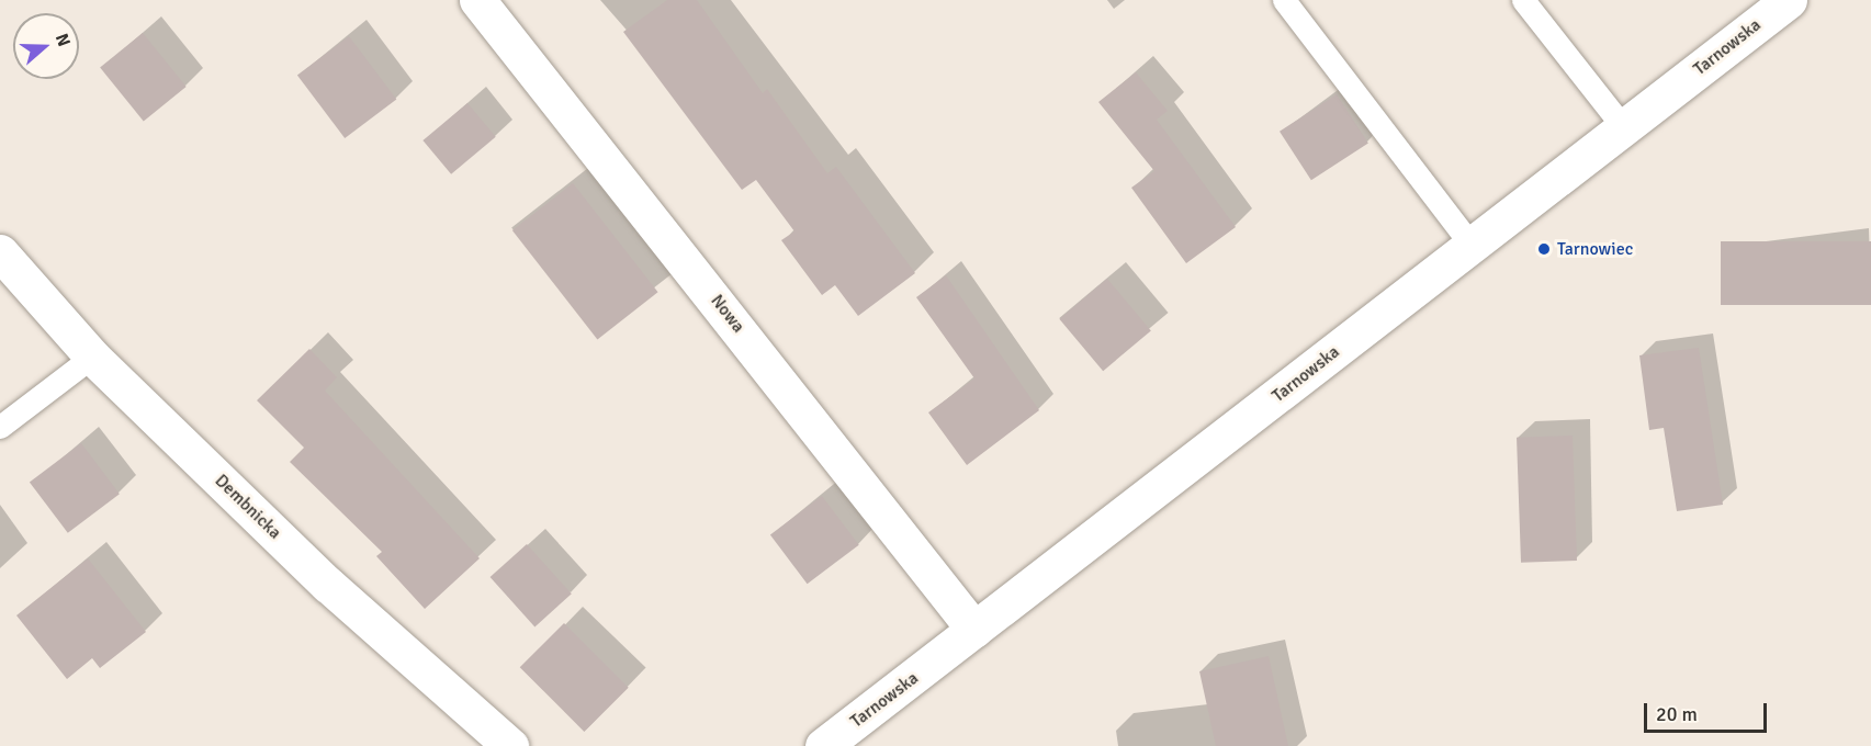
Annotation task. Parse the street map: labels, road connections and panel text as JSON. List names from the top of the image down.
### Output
{
  "streets": {
    "street": ["Tarnowska", "Nowa", "Dembnicka"]
  },
  "crossings": [
    ["Tarnowska", "Nowa"]
  ],
  "places": ["Tarnowiec"],
  "scale_bar": "20 m",
  "north": "right"
}
